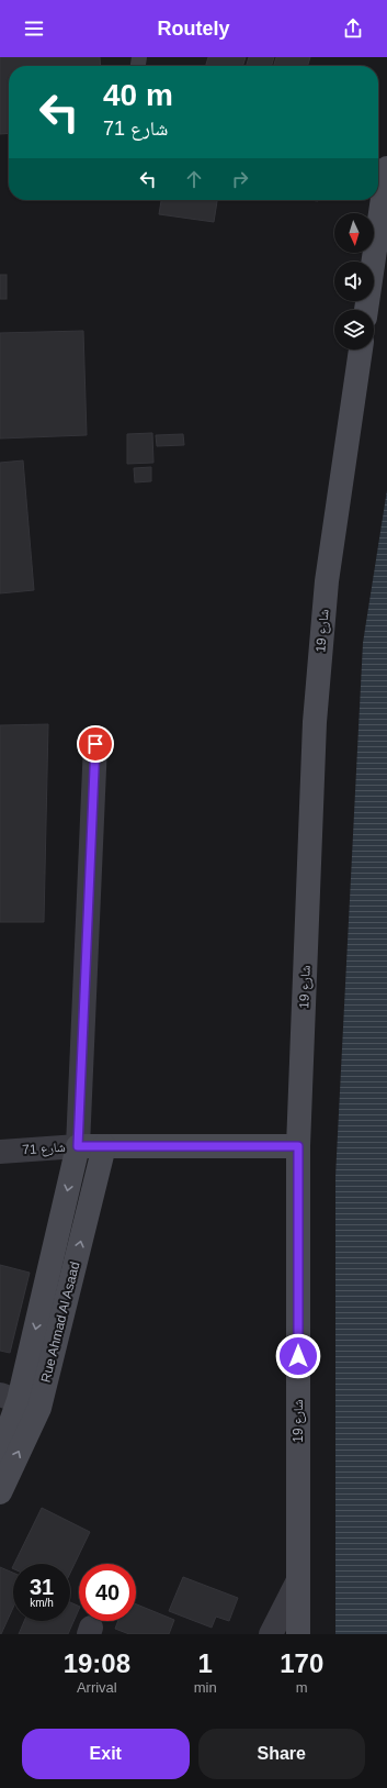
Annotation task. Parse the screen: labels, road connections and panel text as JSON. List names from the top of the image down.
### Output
{
  "streets": {
    "street": ["شارع 19", "شارع 71", "Rue Ahmad Al Asaad"]
  },
  "crossings": [
    ["شارع 19", "شارع 71"],
    ["شارع 71", "Rue Ahmad Al Asaad"]
  ],
  "north": "bottom",
  "page": {
    "header": "Routely",
    "turn": ["40 m", "شارع 71"],
    "speed": "31 km/h",
    "limit": "40",
    "eta": [
      "19:08",
      "Arrival",
      "1",
      "min",
      "170",
      "m"
    ],
    "buttons": ["Exit", "Share"]
  }
}
